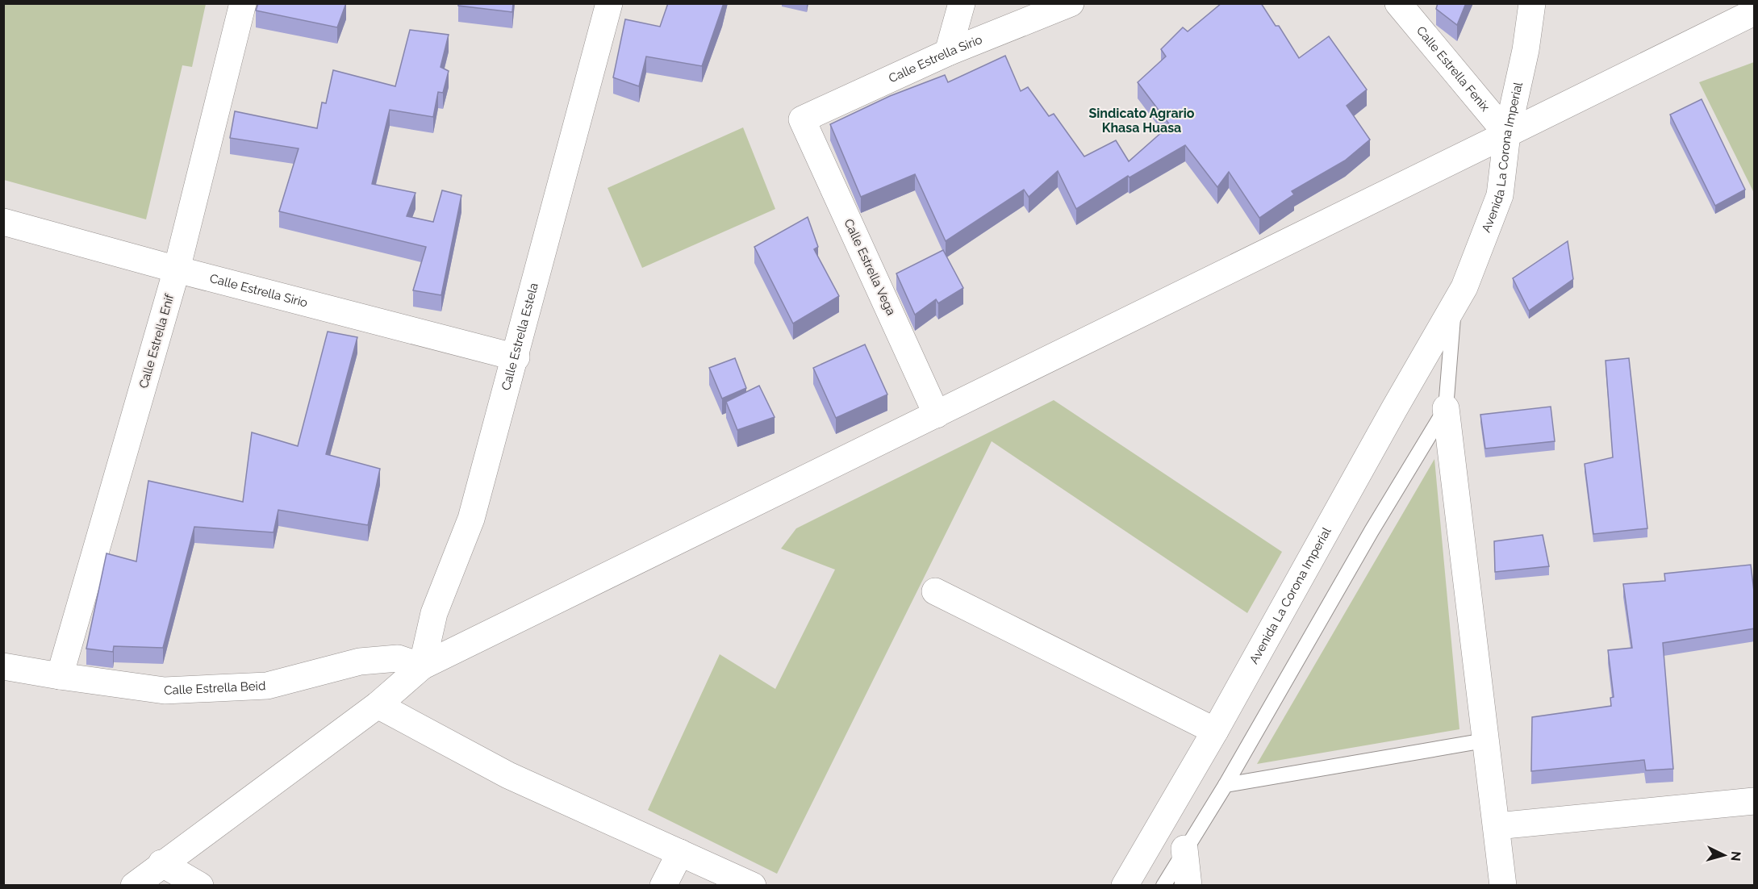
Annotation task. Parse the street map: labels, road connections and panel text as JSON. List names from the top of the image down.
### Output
{
  "streets": {
    "street": [
      "Calle Estrella Sirio",
      "Calle Estrella Fenix",
      "Avenida La Corona Imperial",
      "Calle Estrella Vega",
      "Calle Estrella Estela",
      "Calle Estrella Enif",
      "Calle Estrella Beid"
    ]
  },
  "crossings": [
    ["Calle Estrella Sirio", "Calle Estrella Vega"],
    ["Calle Estrella Sirio", "Calle Estrella Estela"],
    ["Calle Estrella Sirio", "Calle Estrella Enif"],
    ["Calle Estrella Fenix", "Avenida La Corona Imperial"],
    ["Calle Estrella Estela", "Calle Estrella Beid"],
    ["Calle Estrella Enif", "Calle Estrella Beid"]
  ],
  "districts": ["Sindicato Agrario Khasa Huasa"],
  "north": "right"
}
